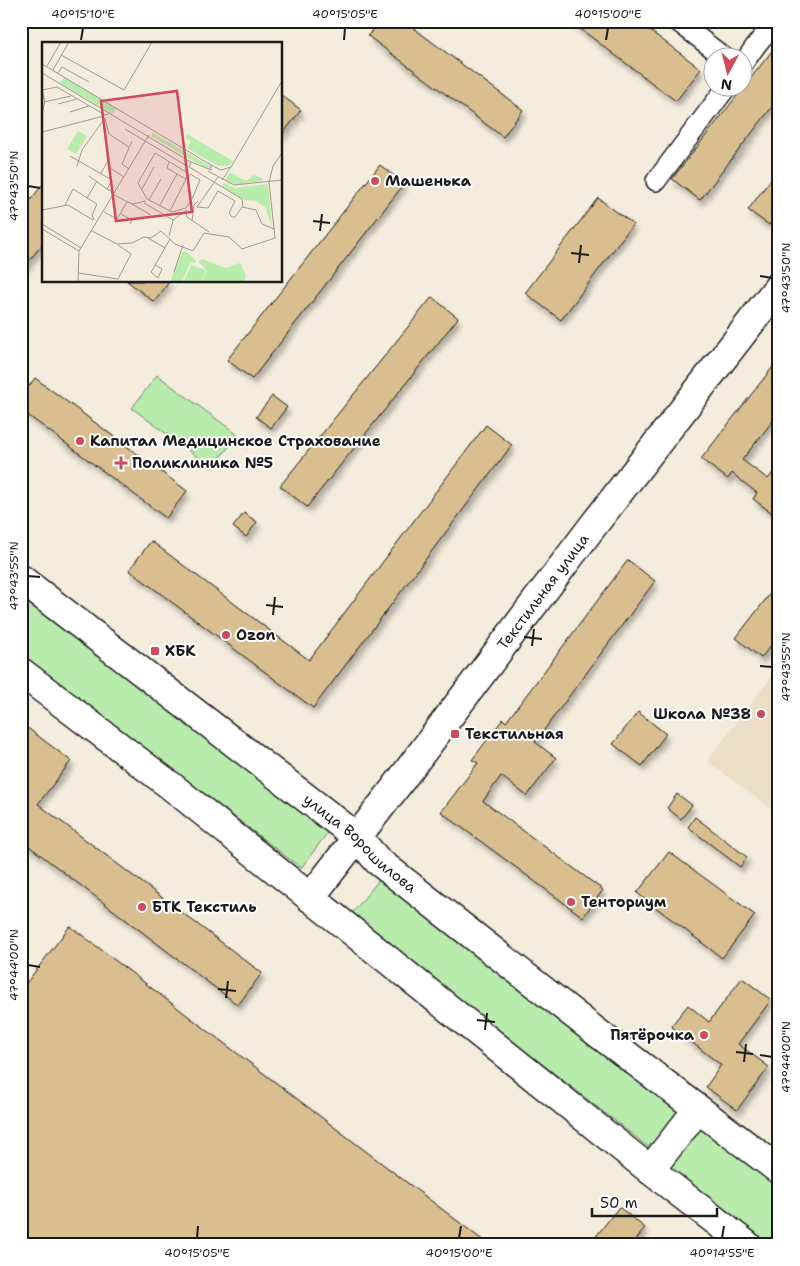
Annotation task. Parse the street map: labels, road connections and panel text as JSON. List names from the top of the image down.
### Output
{
  "streets": {
    "main road": ["Текстильная улица", "улица Ворошилова"]
  },
  "crossings": [
    ["Текстильная улица", "улица Ворошилова"]
  ],
  "places": {
    "other": [
      "Машенька",
      "Капитал Медицинское Страхование",
      "Ozon",
      "Школа №38",
      "Тенториум",
      "БТК Текстиль",
      "Пятёрочка"
    ],
    "health": ["Поликлиника №5"],
    "transit": ["ХБК", "Текстильная"]
  },
  "scale_bar": "50 m",
  "north": "bottom",
  "coordinates": [
    "40°15'10\"E",
    "40°15'05\"E",
    "40°15'00\"E",
    "47°43'50\"N",
    "47°43'55\"N",
    "47°44'00\"N",
    "40°14'55\"E"
  ]
}
